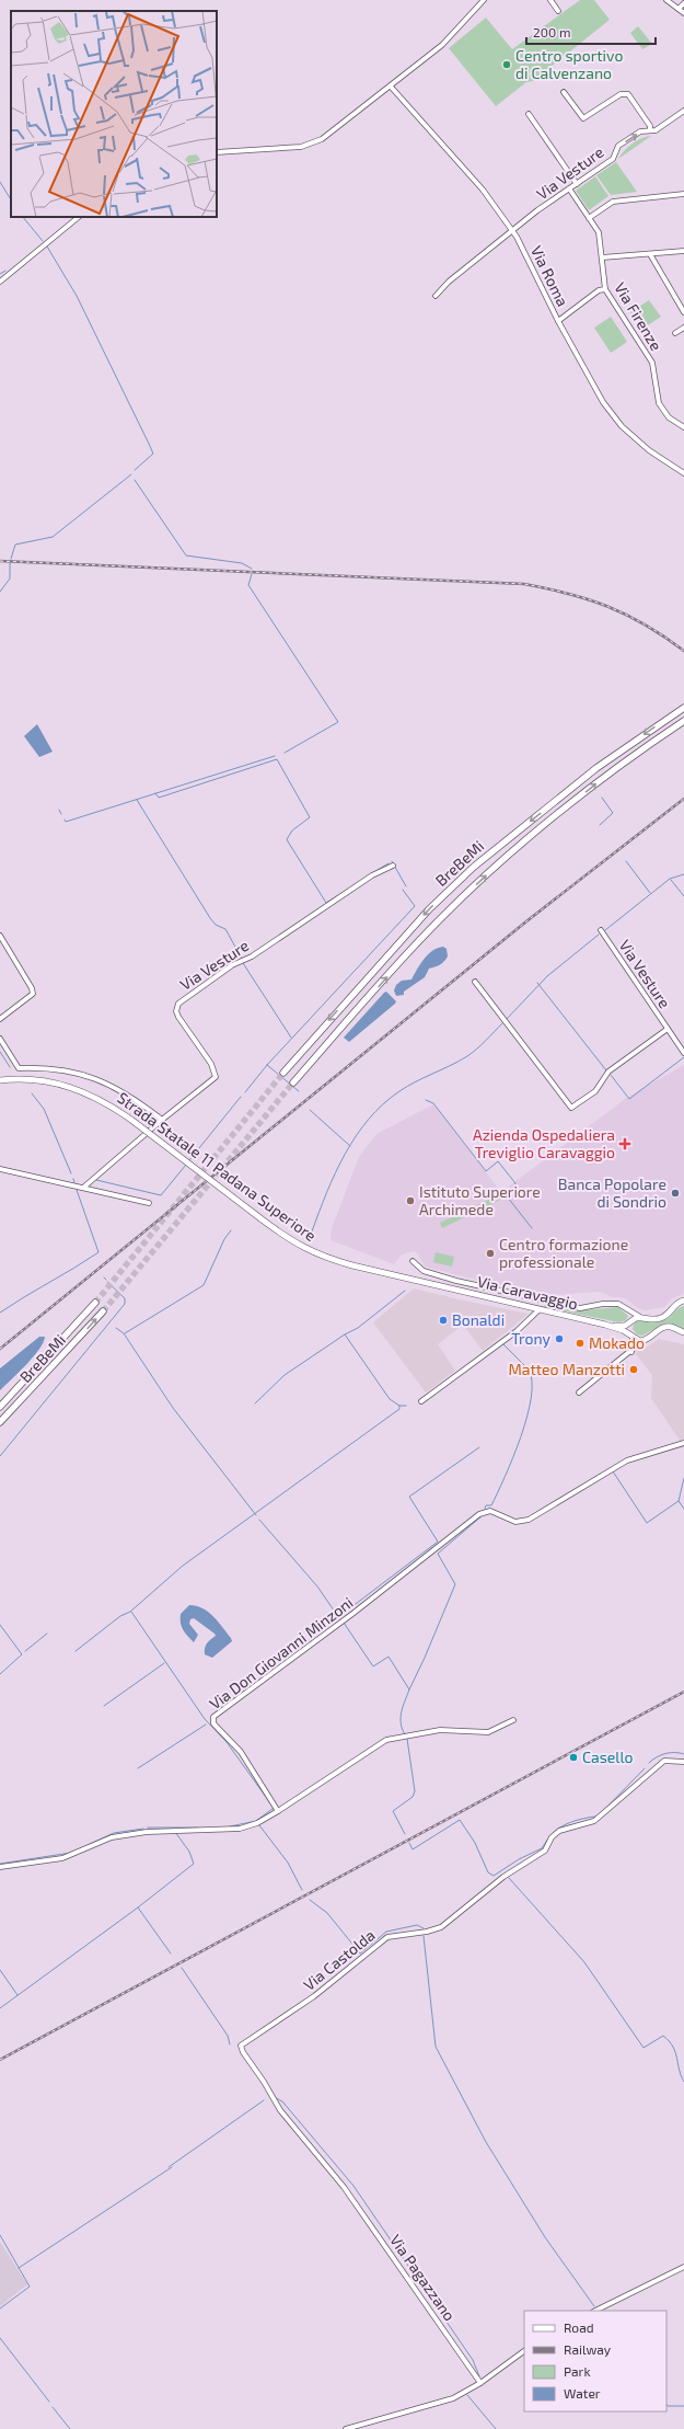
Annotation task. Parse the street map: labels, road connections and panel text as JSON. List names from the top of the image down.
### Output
{
  "streets": {
    "highway": ["BreBeMi"],
    "main road": ["Strada Statale 11 Padana Superiore", "Via Caravaggio"],
    "street": [
      "Via Vesture",
      "Via Roma",
      "Via Firenze",
      "Via Don Giovanni Minzoni",
      "Via Castolda",
      "Via Pagazzano"
    ]
  },
  "crossings": [
    ["Via Vesture", "Via Roma"],
    ["Via Vesture", "Via Firenze"],
    ["Strada Statale 11 Padana Superiore", "Via Caravaggio"],
    ["Via Castolda", "Via Pagazzano"]
  ],
  "places": {
    "other": [
      "Centro sportivo di Calvenzano",
      "Banca Popolare di Sondrio",
      "Istituto Superiore Archimede",
      "Centro formazione professionale",
      "Bonaldi",
      "Trony",
      "Mokado",
      "Matteo Manzotti",
      "Casello"
    ],
    "health": ["Azienda Ospedaliera Treviglio Caravaggio"]
  },
  "legend": [
    "Road",
    "Railway",
    "Park",
    "Water"
  ],
  "scale_bar": "200 m"
}
